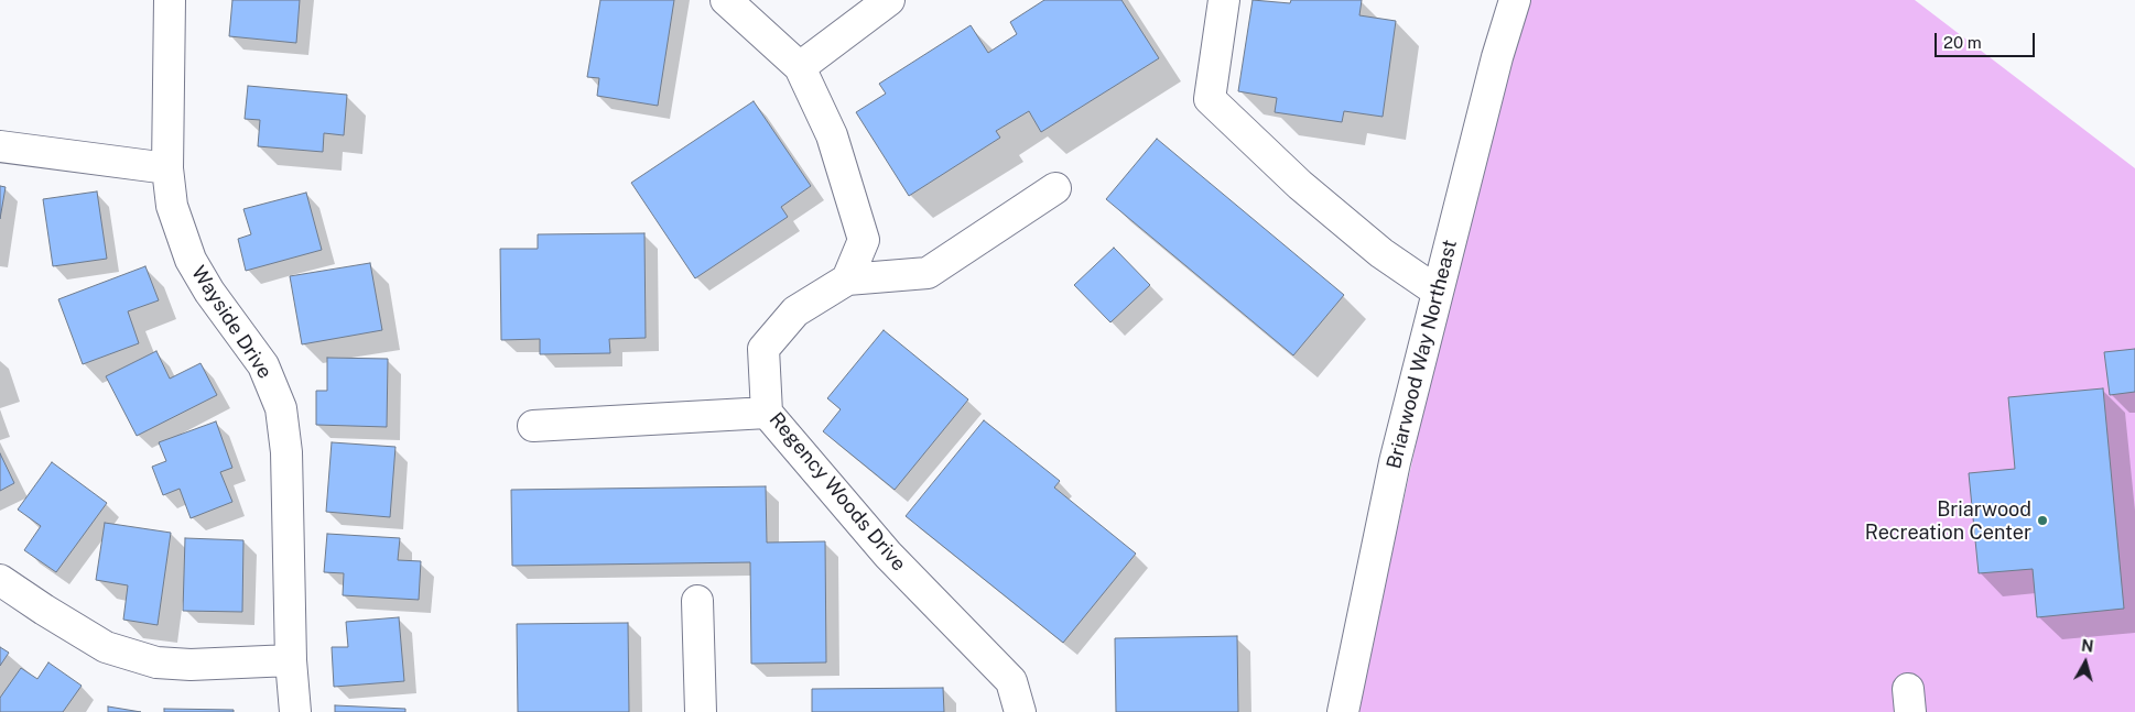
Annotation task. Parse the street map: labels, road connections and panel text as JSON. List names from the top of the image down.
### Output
{
  "streets": {
    "street": ["Wayside Drive", "Briarwood Way Northeast", "Regency Woods Drive"]
  },
  "places": ["Briarwood Recreation Center"],
  "scale_bar": "20 m",
  "north": "top"
}
